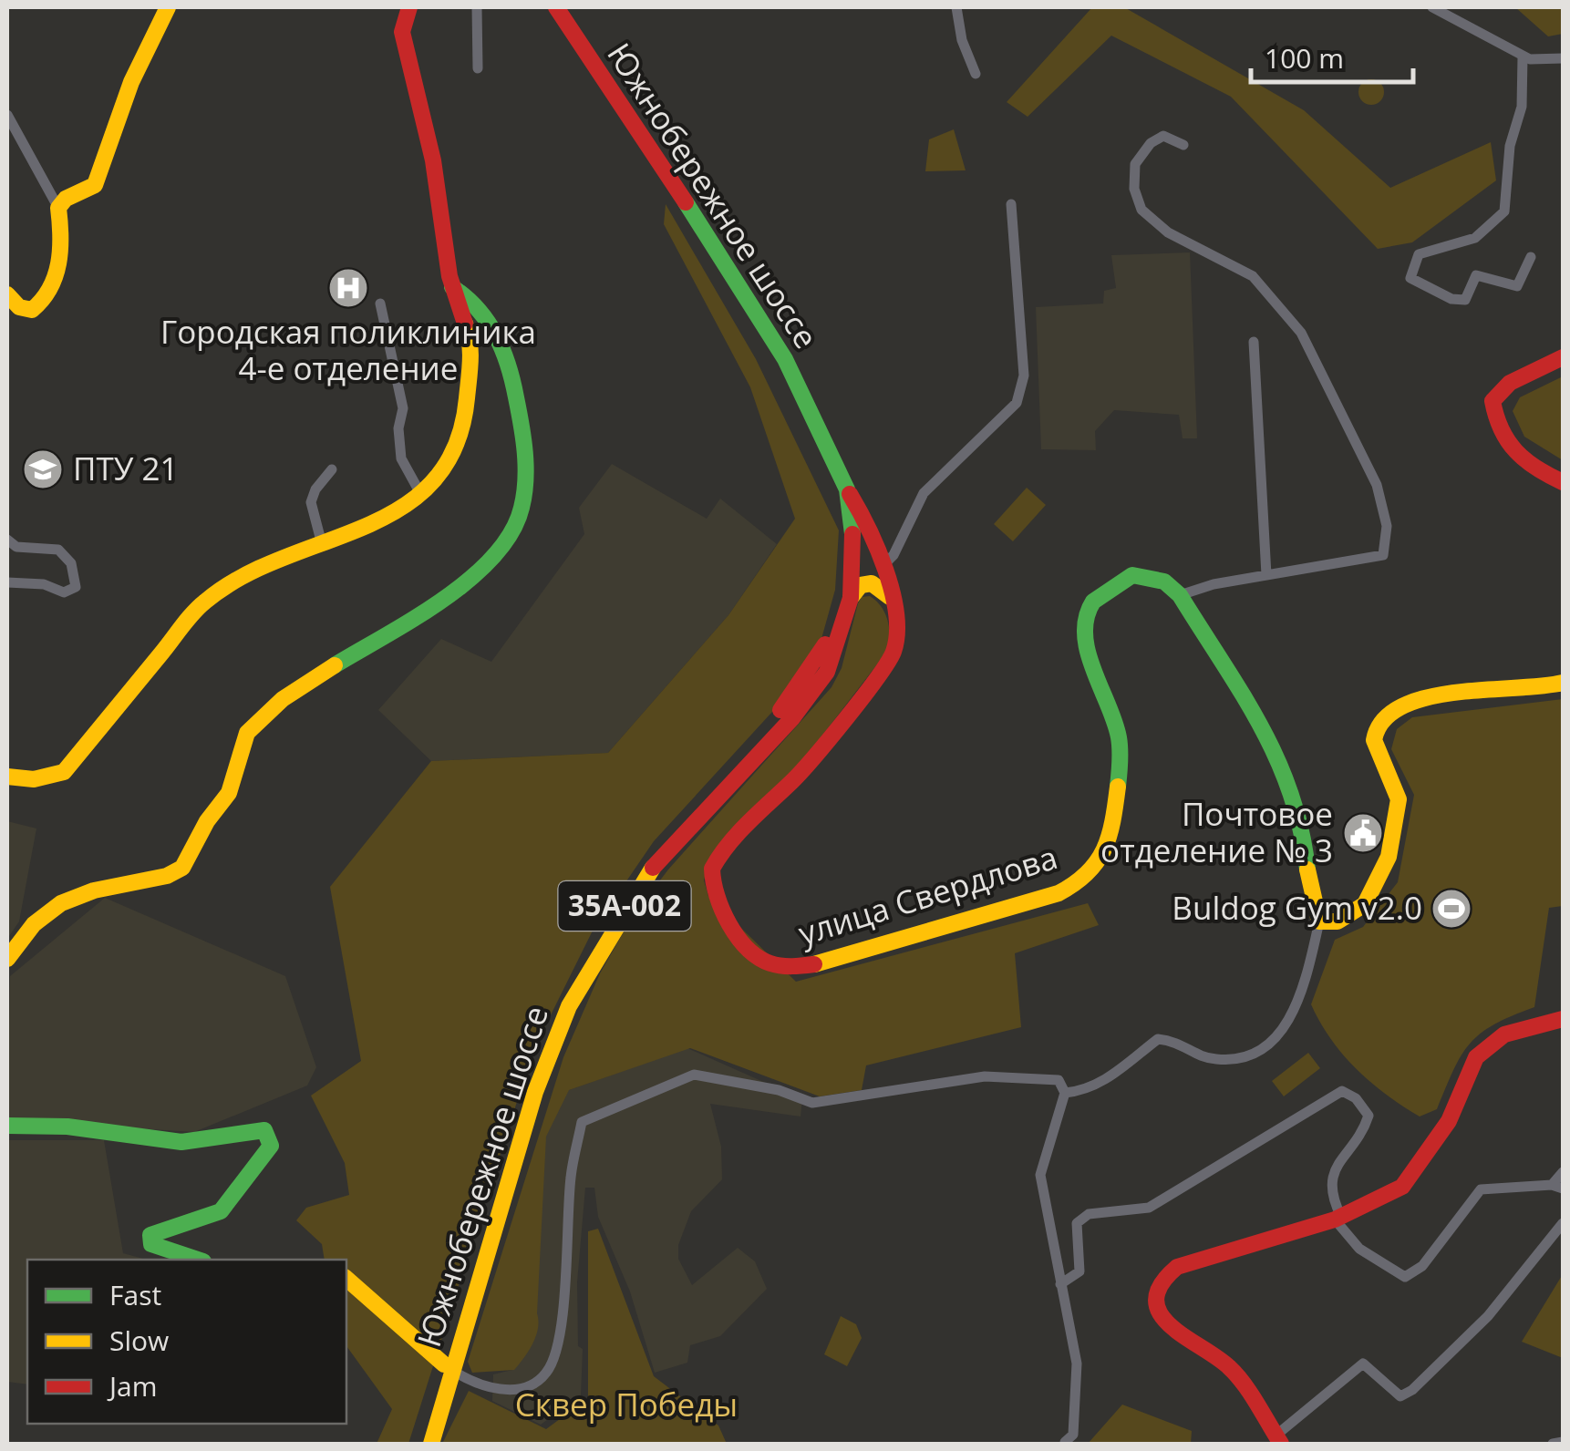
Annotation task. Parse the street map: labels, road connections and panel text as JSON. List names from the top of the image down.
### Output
{
  "streets": {
    "main road": ["Южнобережное шоссе", "улица Свердлова", "35А-002"]
  },
  "crossings": [
    ["Южнобережное шоссе", "улица Свердлова"]
  ],
  "parks": ["Сквер Победы"],
  "places": {
    "hospital": ["Городская поликлиника 4-е отделение"],
    "school or university": ["ПТУ 21"],
    "public building": ["Почтовое отделение № 3"],
    "sports": ["Buldog Gym v2.0"]
  },
  "legend": ["Fast", "Slow", "Jam"],
  "scale_bar": "100 m"
}
